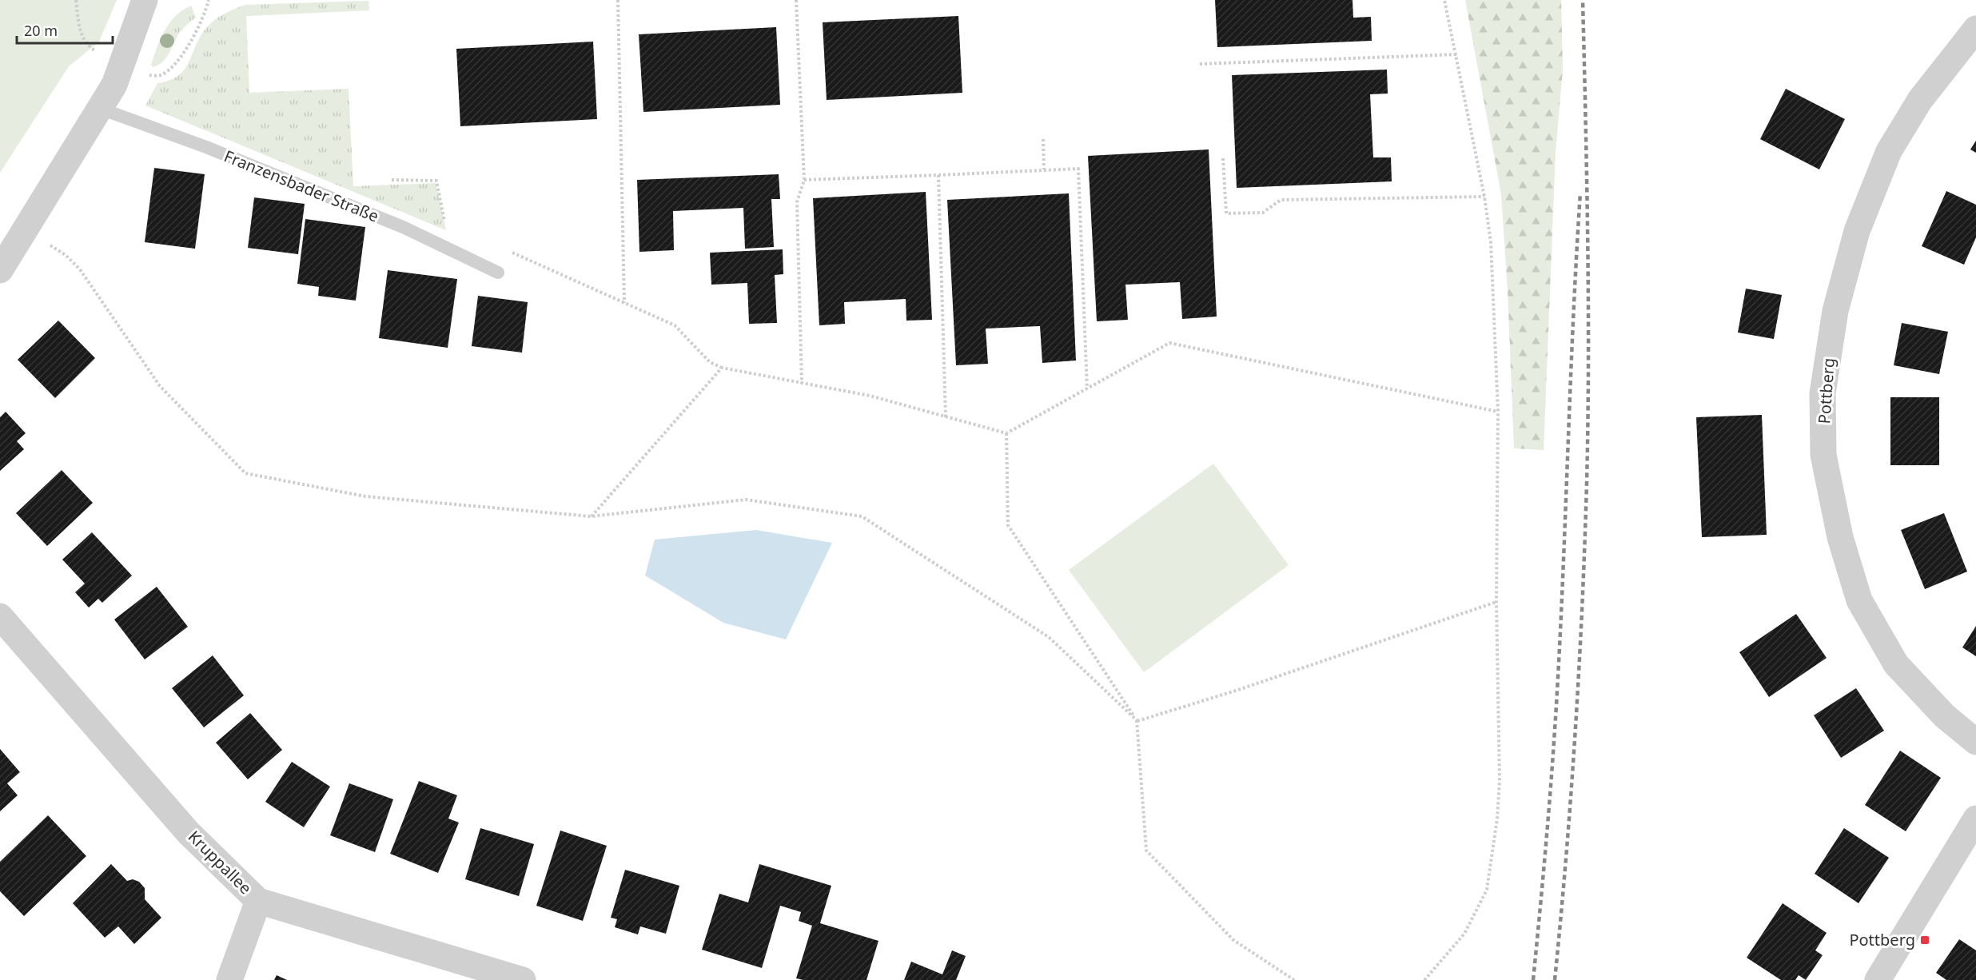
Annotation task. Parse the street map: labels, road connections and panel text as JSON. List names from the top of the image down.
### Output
{
  "streets": {
    "street": ["Pottberg", "Kruppallee"],
    "lane": ["Franzensbader Straße"]
  },
  "places": {
    "transit": ["Pottberg"]
  },
  "scale_bar": "20 m"
}
